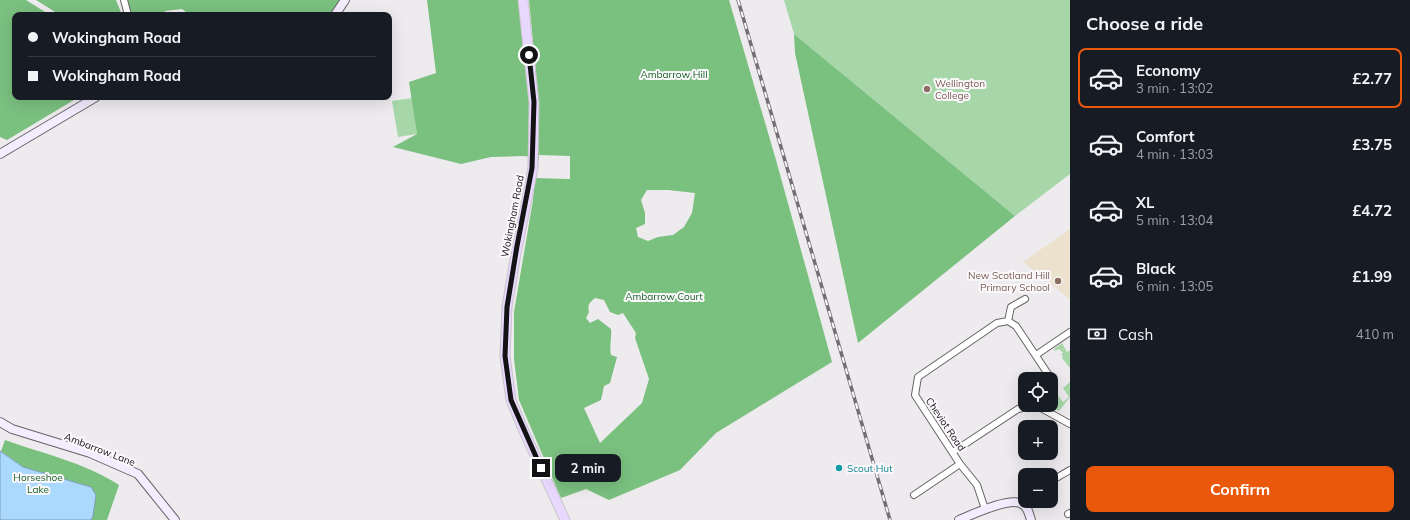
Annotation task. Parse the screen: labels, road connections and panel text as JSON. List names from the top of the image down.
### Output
{
  "streets": {
    "main road": ["Wokingham Road"],
    "street": ["Cheviot Road", "Ambarrow Lane"]
  },
  "parks": ["Ambarrow Hill", "Ambarrow Court", "Horseshoe Lake"],
  "places": ["Wellington College", "New Scotland Hill Primary School", "Scout Hut"],
  "page": {
    "heading": "Choose a ride",
    "banner": ["Wokingham Road", "Wokingham Road"],
    "list": [
      {
        "name": "Economy",
        "note": "3 min · 13:02",
        "value": "£2.77"
      },
      {
        "name": "Comfort",
        "note": "4 min · 13:03",
        "value": "£3.75"
      },
      {
        "name": "XL",
        "note": "5 min · 13:04",
        "value": "£4.72"
      },
      {
        "name": "Black",
        "note": "6 min · 13:05",
        "value": "£1.99"
      }
    ],
    "pay": ["Cash", "410 m"],
    "map_buttons": ["+", "−"],
    "bubble": "2 min",
    "buttons": "Confirm"
  }
}
